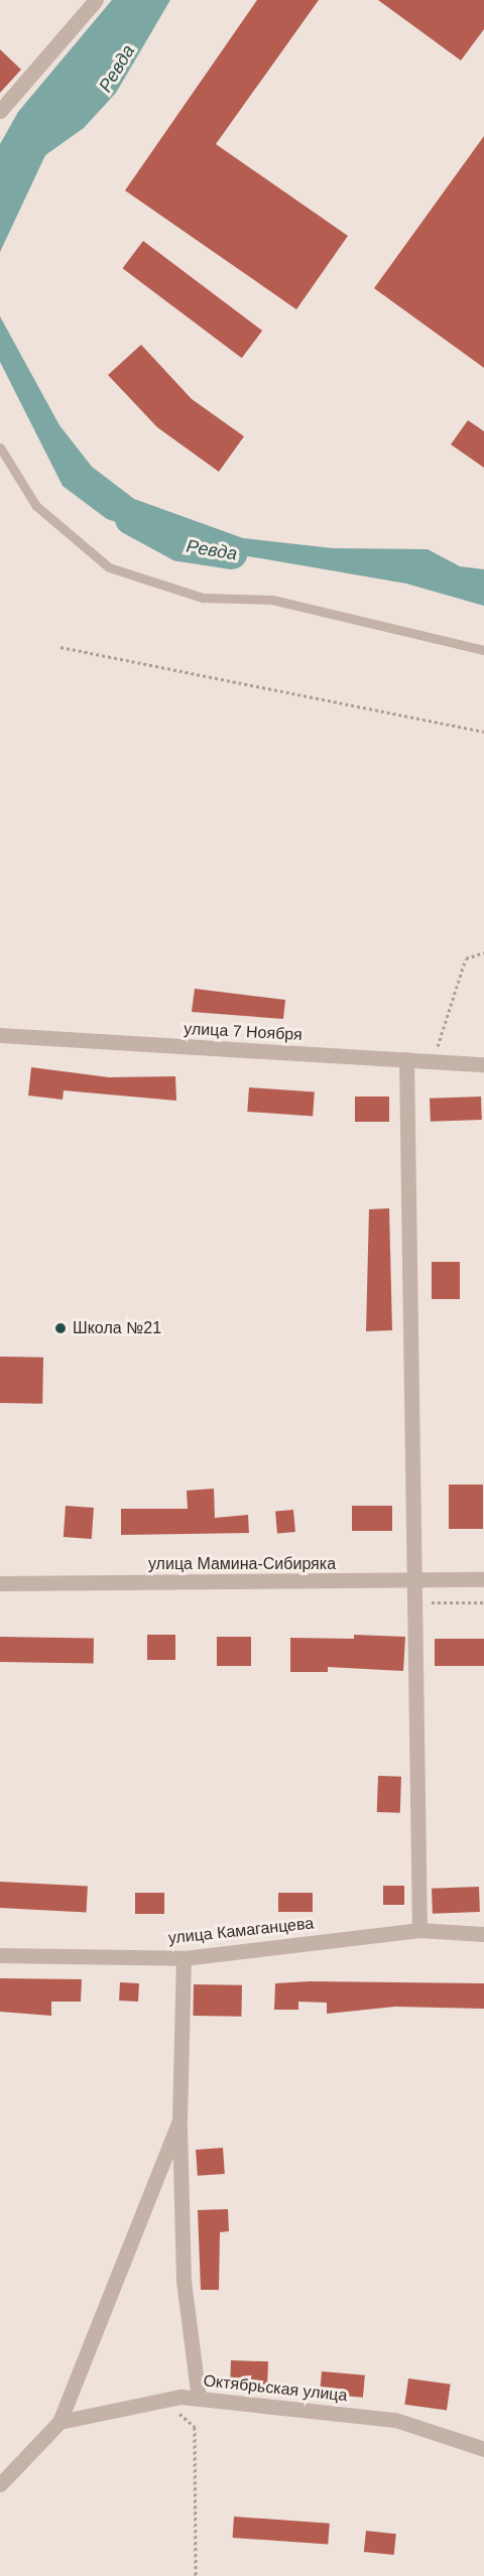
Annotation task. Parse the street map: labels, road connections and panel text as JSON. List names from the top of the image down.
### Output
{
  "streets": {
    "street": [
      "улица 7 Ноября",
      "улица Мамина-Сибиряка",
      "улица Камаганцева",
      "Октябрьская улица"
    ]
  },
  "water": ["Ревда"],
  "places": ["Школа №21"]
}
